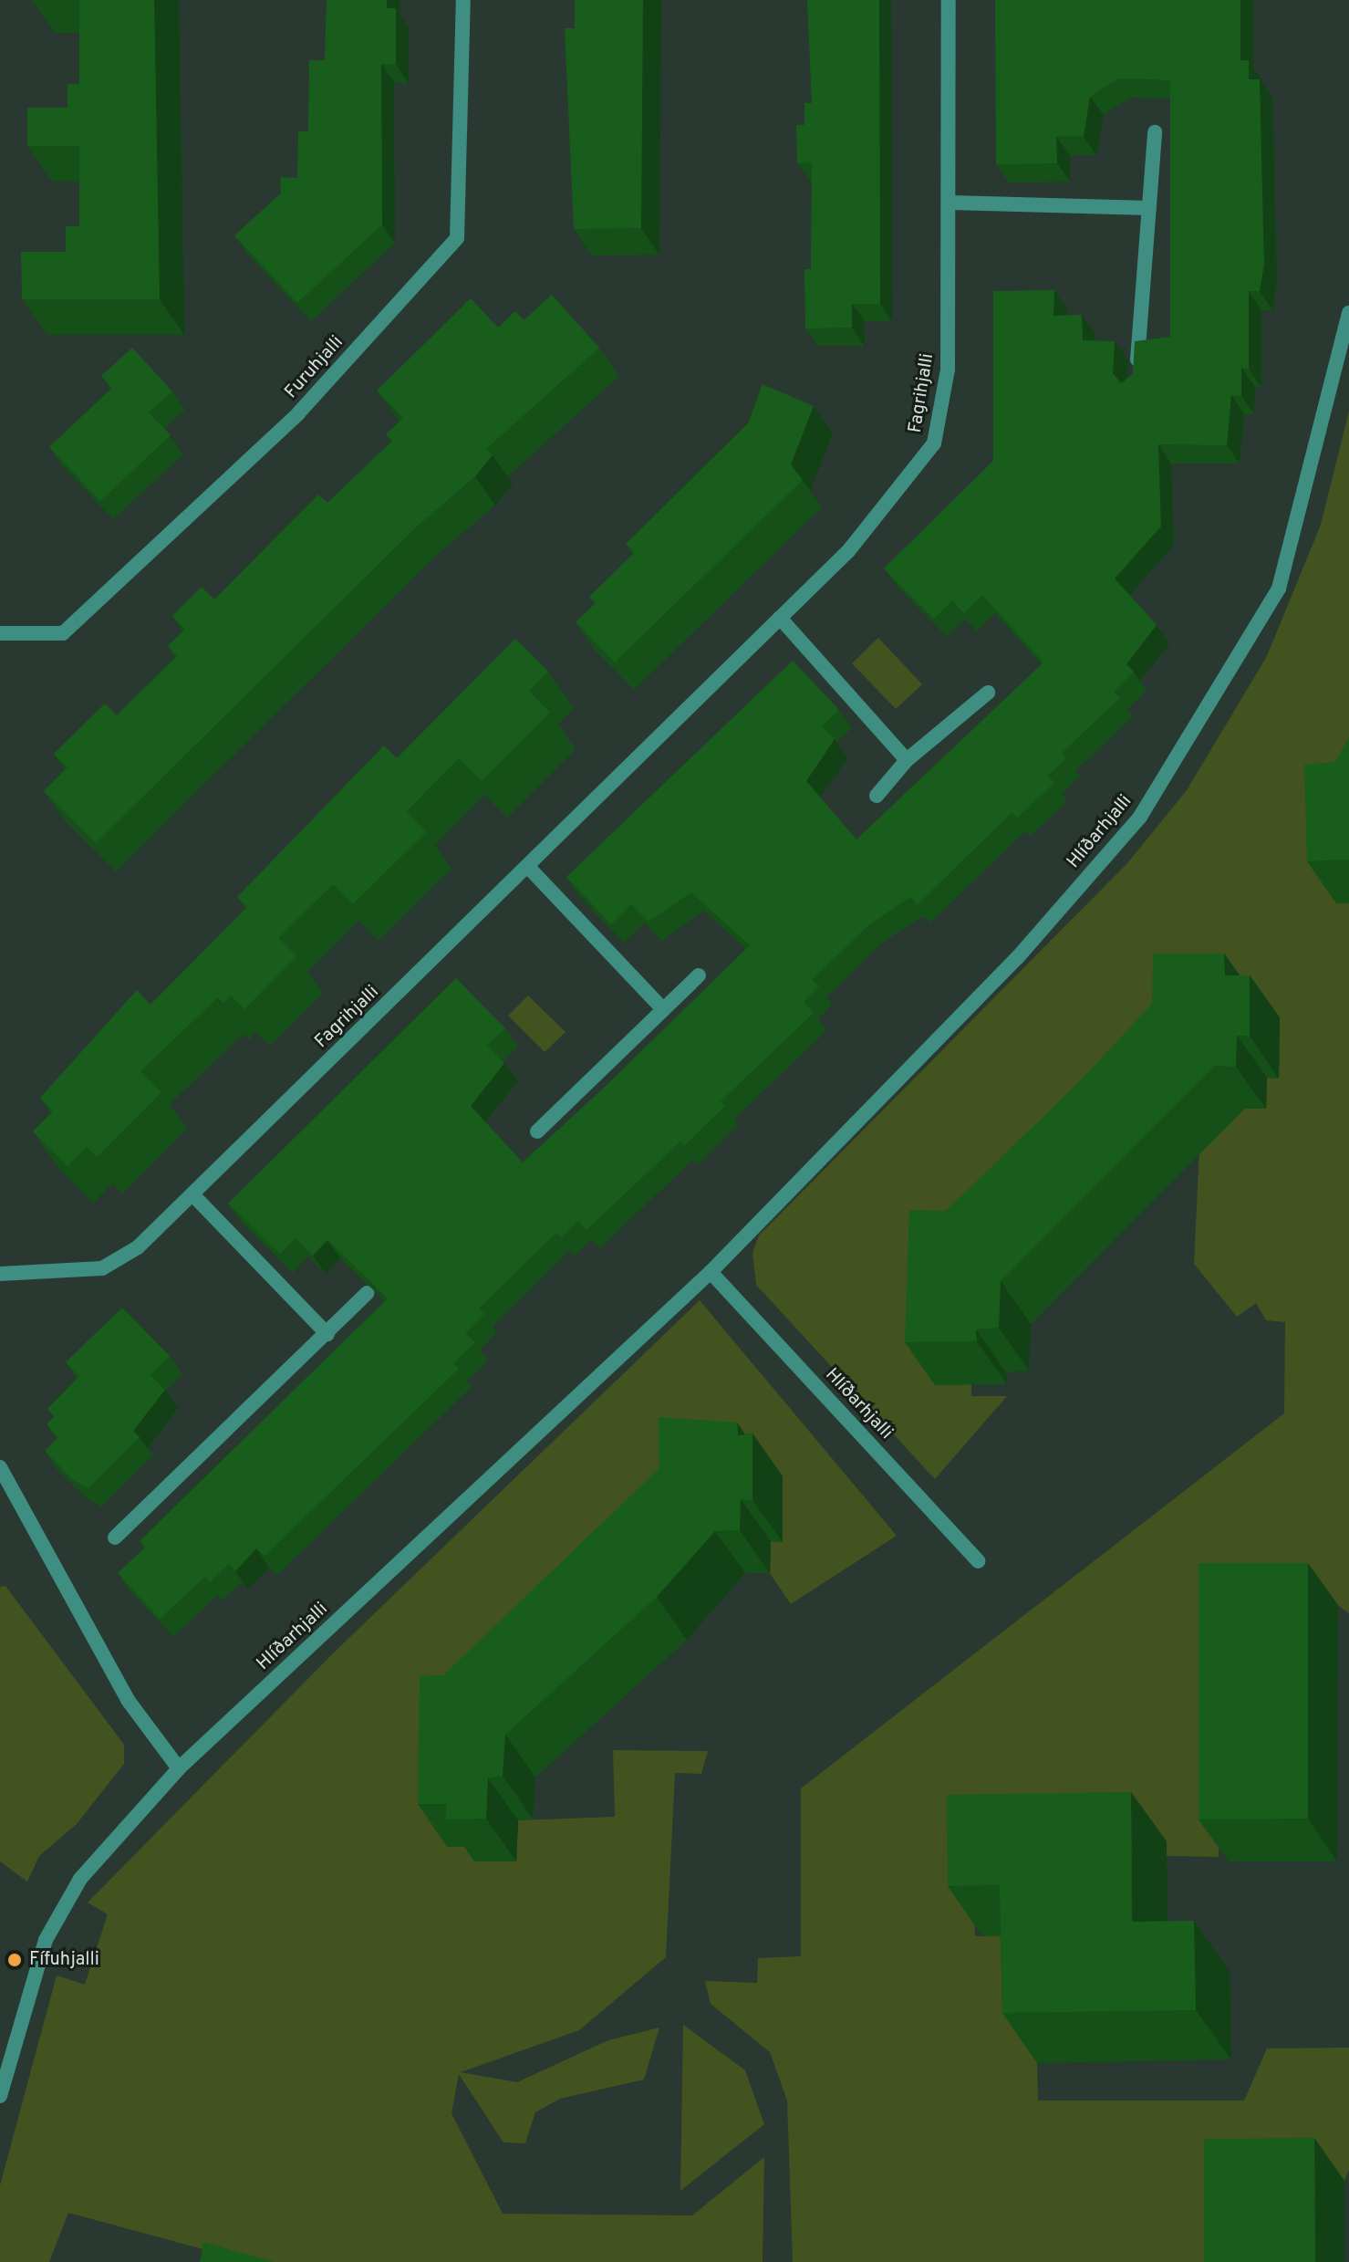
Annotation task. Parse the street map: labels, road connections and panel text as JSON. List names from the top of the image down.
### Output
{
  "streets": {
    "street": ["Furuhjalli", "Fagrihjalli", "Hlíðarhjalli"]
  },
  "places": ["Fífuhjalli"]
}
